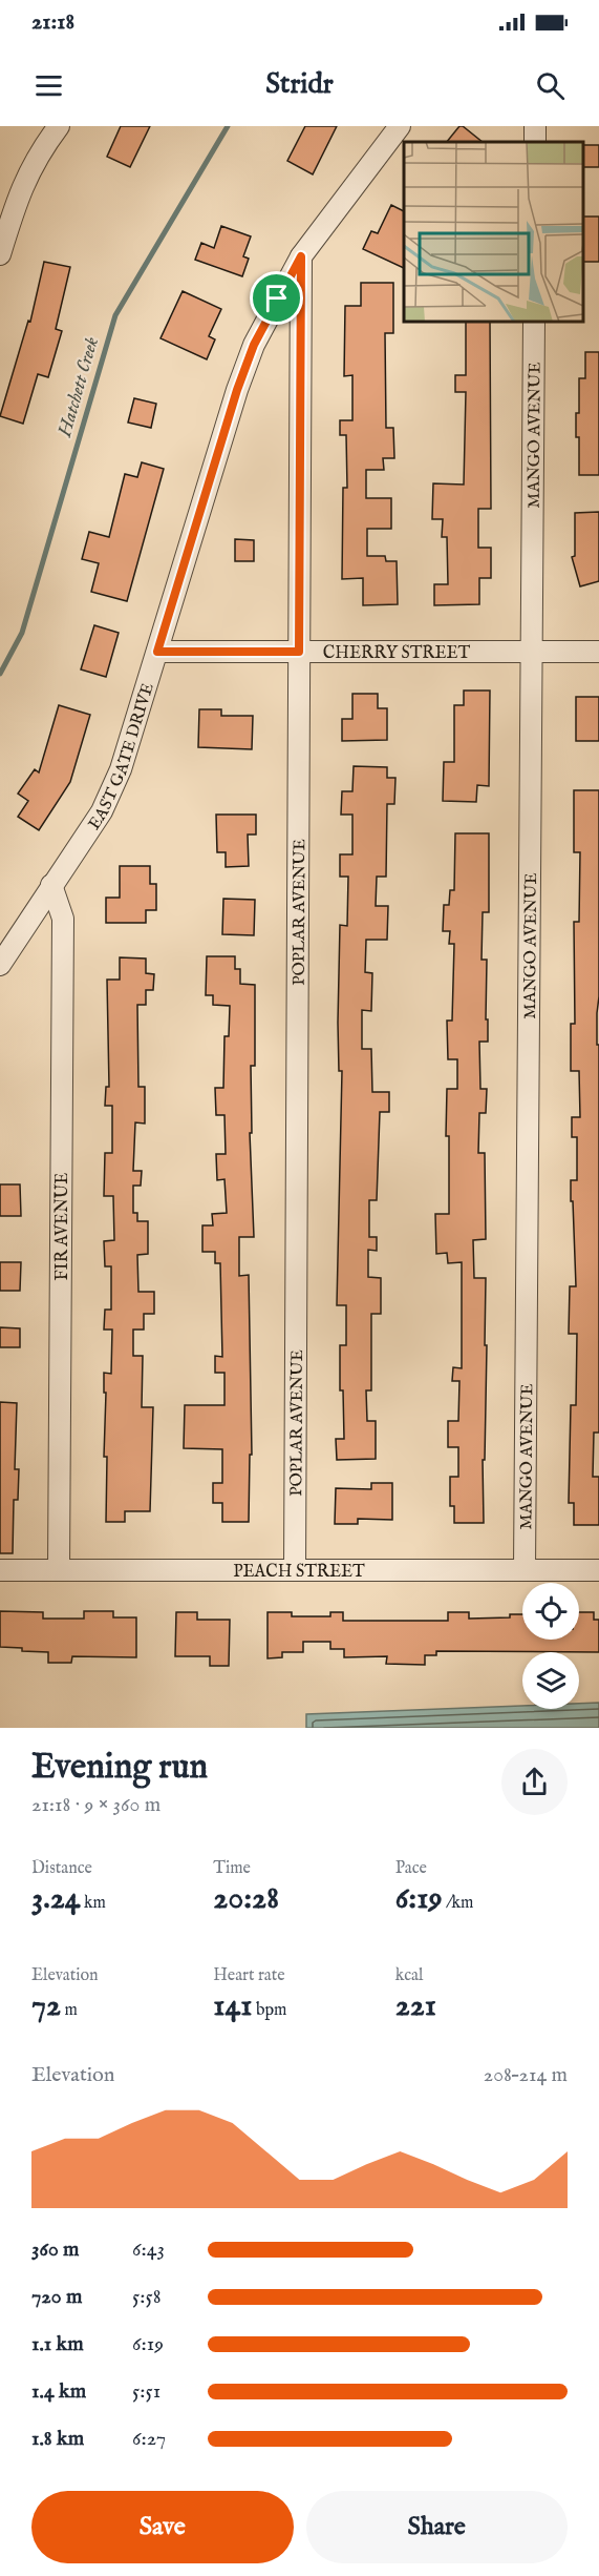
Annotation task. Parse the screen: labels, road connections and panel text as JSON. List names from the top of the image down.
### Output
{
  "streets": {
    "street": [
      "MANGO AVENUE",
      "CHERRY STREET",
      "EAST GATE DRIVE",
      "POPLAR AVENUE",
      "FIR AVENUE",
      "PEACH STREET"
    ]
  },
  "crossings": [
    ["MANGO AVENUE", "CHERRY STREET"],
    ["MANGO AVENUE", "PEACH STREET"],
    ["CHERRY STREET", "EAST GATE DRIVE"],
    ["CHERRY STREET", "POPLAR AVENUE"],
    ["EAST GATE DRIVE", "POPLAR AVENUE"],
    ["EAST GATE DRIVE", "FIR AVENUE"],
    ["POPLAR AVENUE", "PEACH STREET"],
    ["FIR AVENUE", "PEACH STREET"]
  ],
  "water": ["Hatchett Creek"],
  "page": {
    "status": "21:18",
    "header": "Stridr",
    "heading": ["Evening run", "21:18 · 9 × 360 m"],
    "stats": [
      ["Distance", "3.24 km"],
      ["Time", "20:28"],
      ["Pace", "6:19 /km"],
      ["Elevation", "72 m"],
      ["Heart rate", "141 bpm"],
      ["kcal", "221"]
    ],
    "chart": ["Elevation", "208–214 m"],
    "list": [
      {
        "name": "360 m",
        "note": "6:43"
      },
      {
        "name": "720 m",
        "note": "5:58"
      },
      {
        "name": "1.1 km",
        "note": "6:19"
      },
      {
        "name": "1.4 km",
        "note": "5:51"
      },
      {
        "name": "1.8 km",
        "note": "6:27"
      }
    ],
    "buttons": ["Save", "Share"]
  }
}
